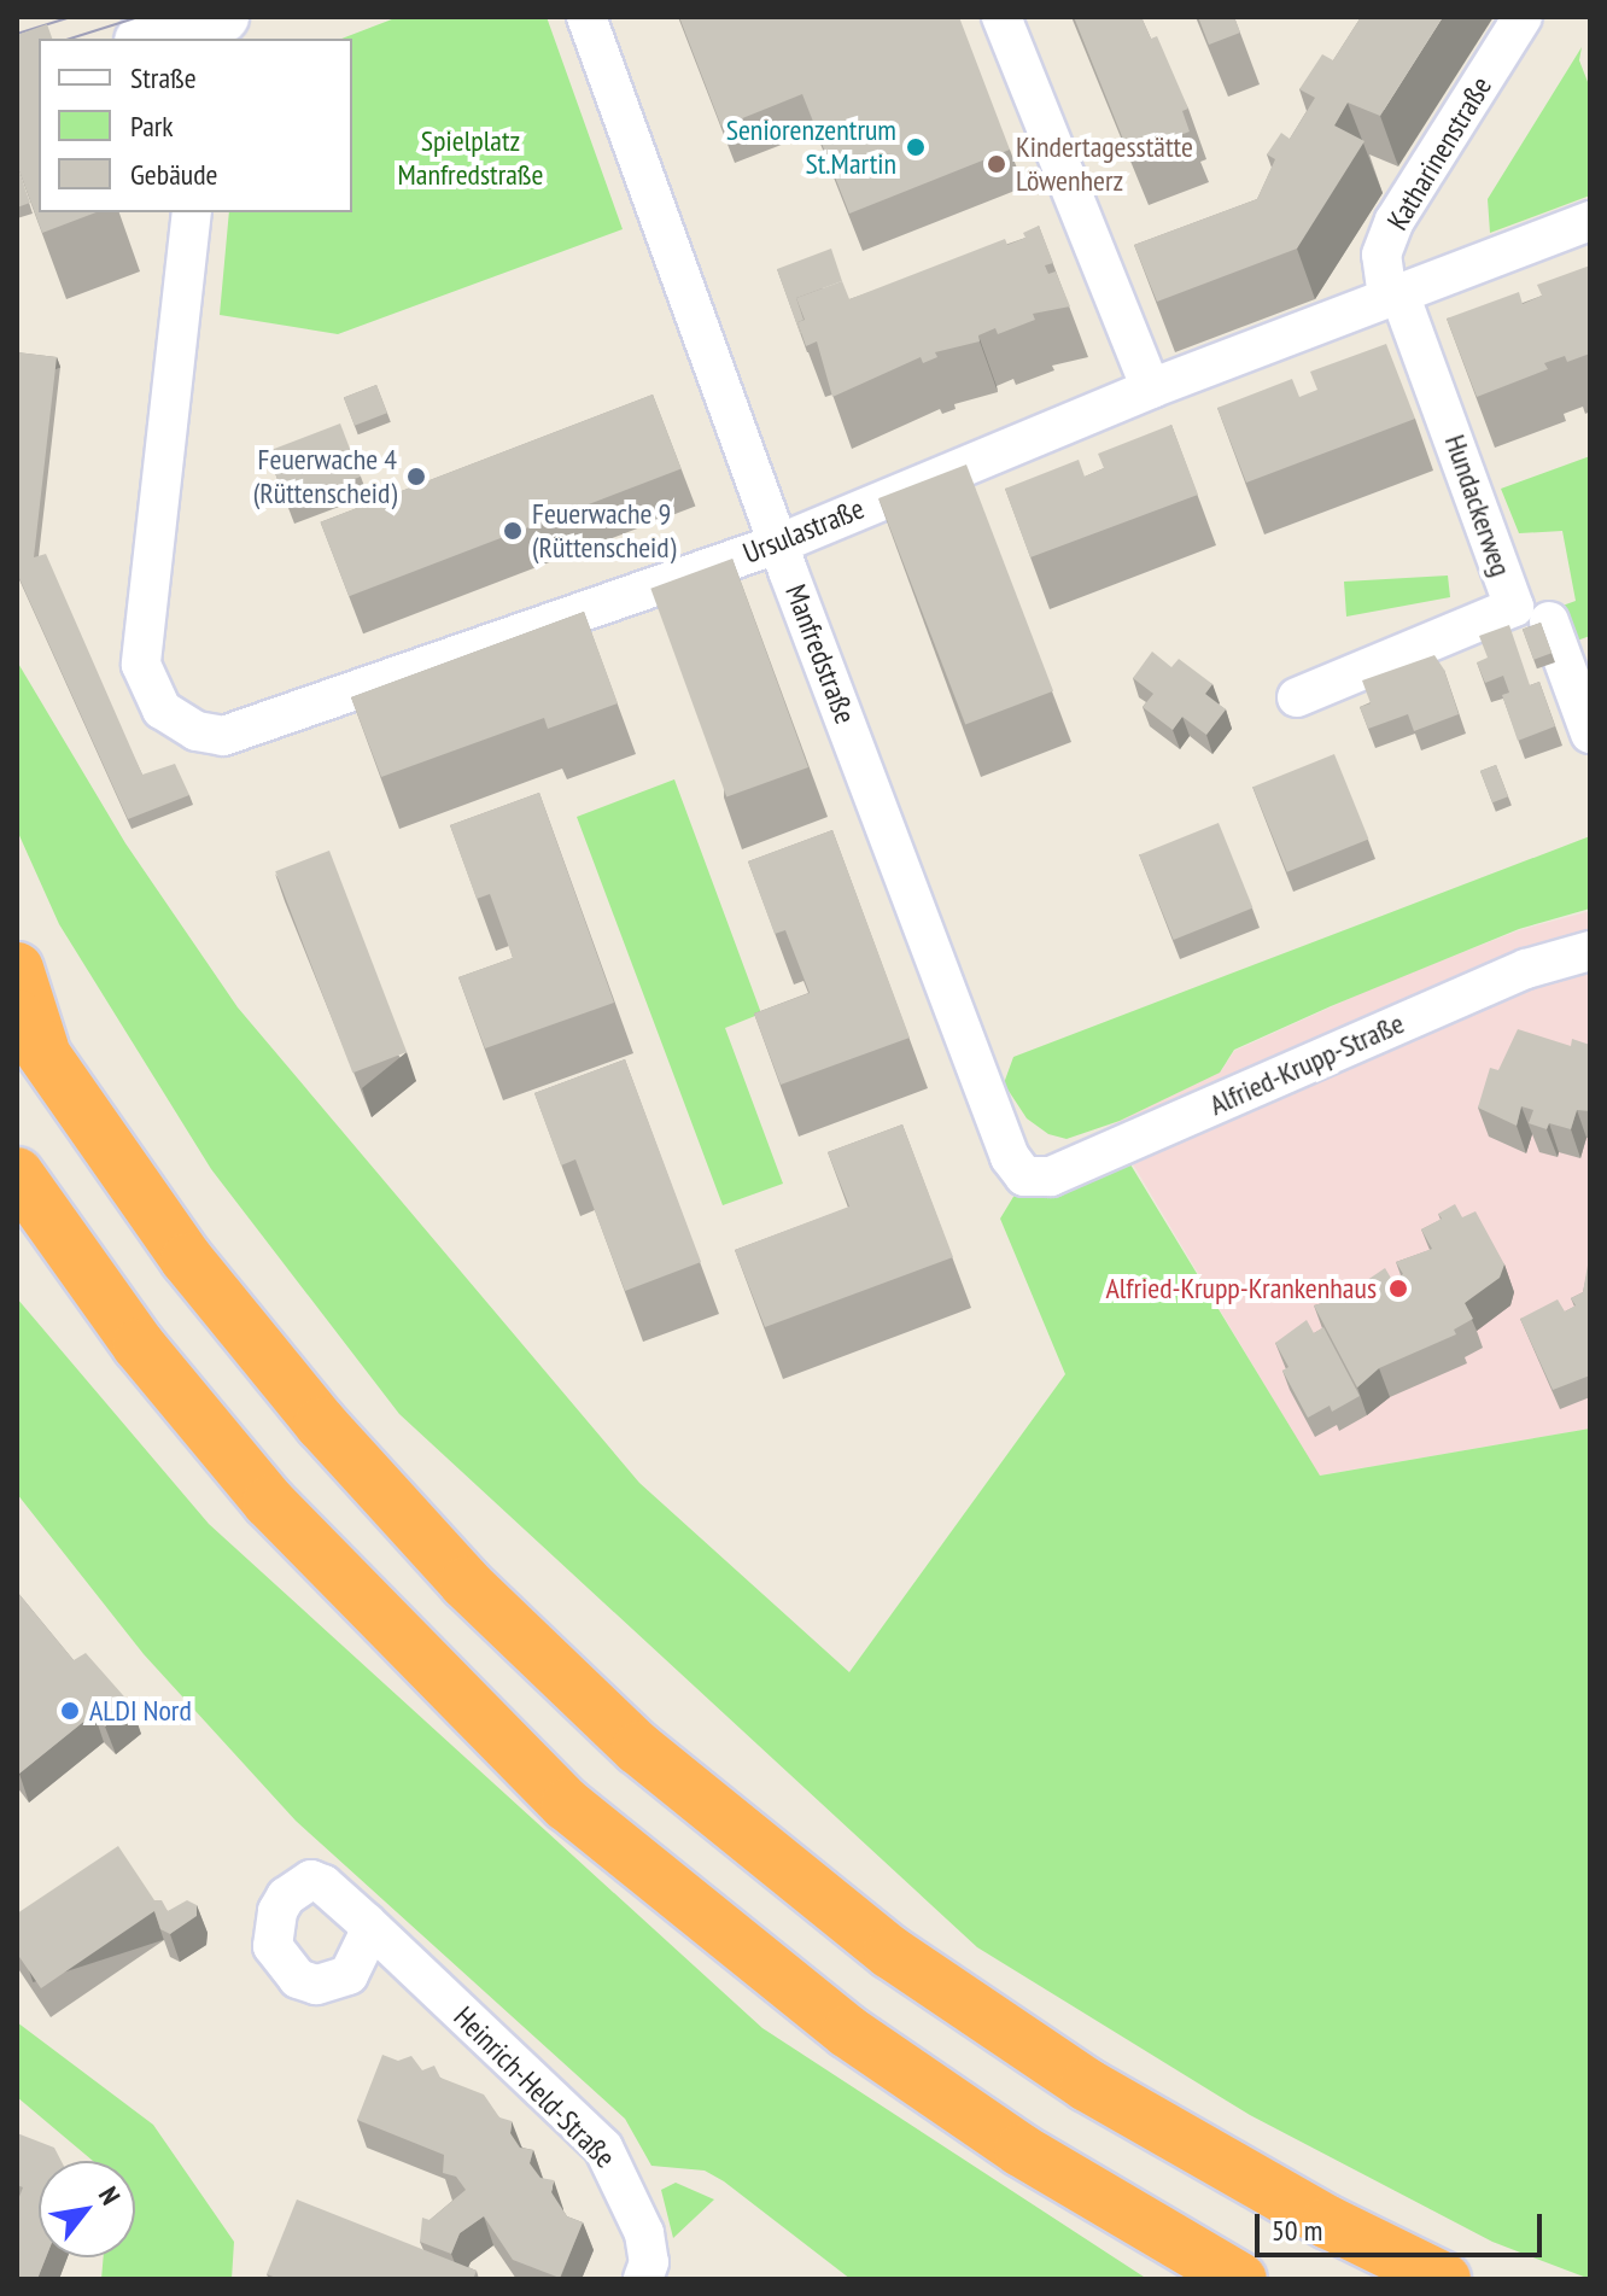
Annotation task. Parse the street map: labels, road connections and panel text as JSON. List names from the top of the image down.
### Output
{
  "streets": {
    "street": [
      "Katharinenstraße",
      "Hundackerweg",
      "Ursulastraße",
      "Manfredstraße",
      "Alfried-Krupp-Straße",
      "Heinrich-Held-Straße"
    ]
  },
  "crossings": [
    ["Katharinenstraße", "Hundackerweg"],
    ["Katharinenstraße", "Ursulastraße"],
    ["Hundackerweg", "Ursulastraße"],
    ["Ursulastraße", "Manfredstraße"],
    ["Manfredstraße", "Alfried-Krupp-Straße"]
  ],
  "parks": ["Spielplatz Manfredstraße"],
  "places": [
    "Seniorenzentrum St.Martin",
    "Kindertagesstätte Löwenherz",
    "Feuerwache 4 (Rüttenscheid)",
    "Feuerwache 9 (Rüttenscheid)",
    "Alfried-Krupp-Krankenhaus",
    "ALDI Nord"
  ],
  "legend": ["Straße", "Park", "Gebäude"],
  "scale_bar": "50 m",
  "north": "top right"
}
